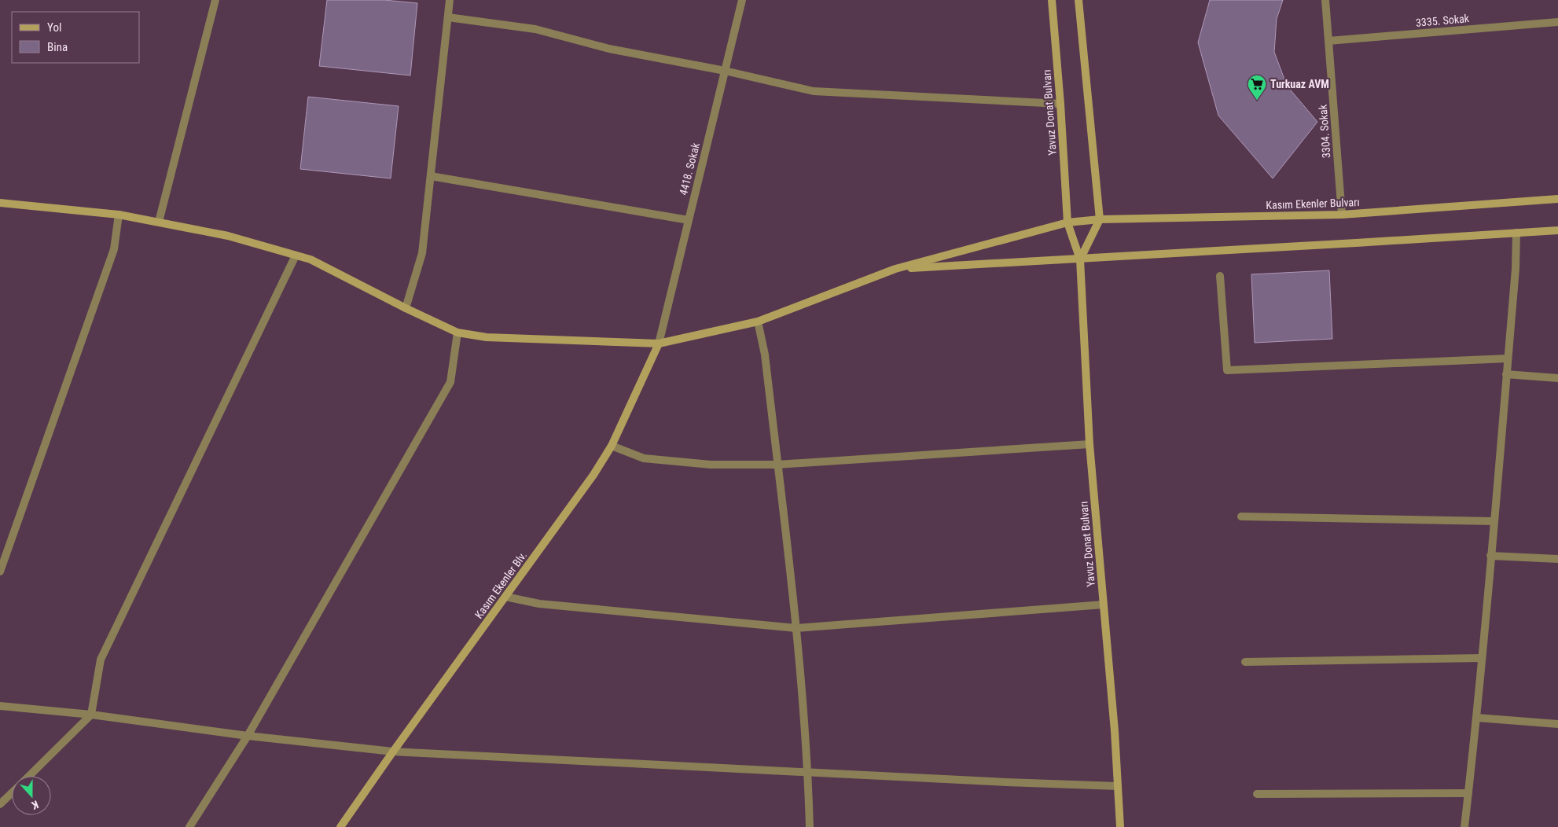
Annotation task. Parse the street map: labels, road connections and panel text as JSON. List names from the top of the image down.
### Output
{
  "streets": {
    "street": [
      "3335. Sokak",
      "Yavuz Donat Bulvarı",
      "3304. Sokak",
      "4418. Sokak",
      "Kasım Ekenler Bulvarı",
      "Kasım Ekenler Blv."
    ]
  },
  "crossings": [
    ["3335. Sokak", "3304. Sokak"],
    ["Yavuz Donat Bulvarı", "Kasım Ekenler Bulvarı"],
    ["3304. Sokak", "Kasım Ekenler Bulvarı"],
    ["4418. Sokak", "Kasım Ekenler Blv."]
  ],
  "places": {
    "supermarket": ["Turkuaz AVM"]
  },
  "legend": ["Yol", "Bina"],
  "north": "bottom"
}
